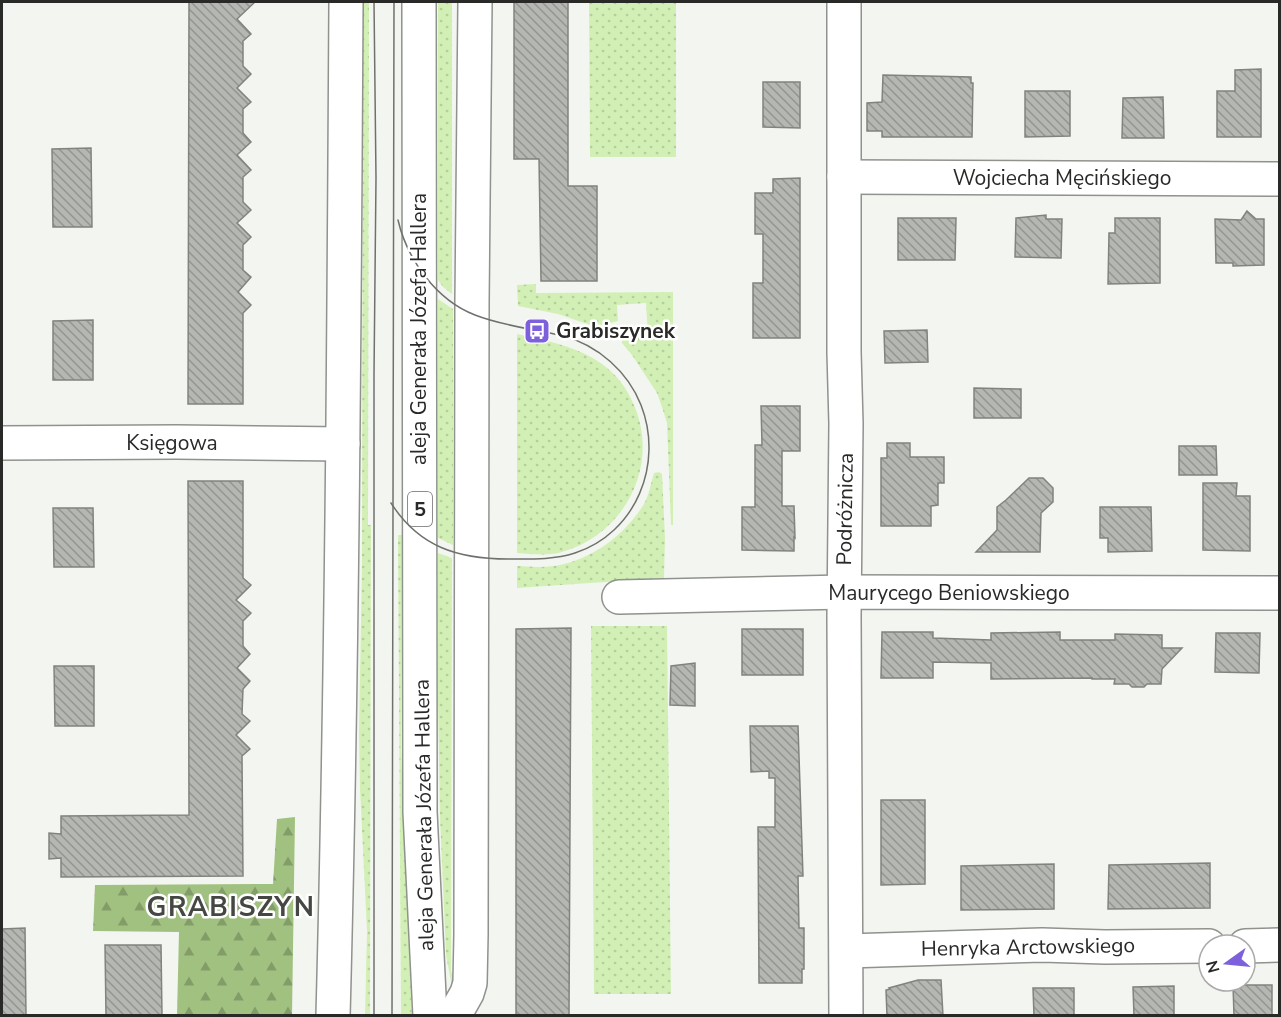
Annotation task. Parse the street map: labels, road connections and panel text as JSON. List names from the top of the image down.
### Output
{
  "streets": {
    "street": [
      "Wojciecha Męcińskiego",
      "aleja Generała Józefa Hallera",
      "Księgowa",
      "5",
      "Podróżnicza",
      "Maurycego Beniowskiego",
      "Henryka Arctowskiego"
    ]
  },
  "crossings": [
    ["Wojciecha Męcińskiego", "Podróżnicza"],
    ["Podróżnicza", "Maurycego Beniowskiego"],
    ["Podróżnicza", "Henryka Arctowskiego"]
  ],
  "districts": ["GRABISZYN"],
  "places": {
    "bus stop": ["Grabiszynek"]
  },
  "north": "left"
}
